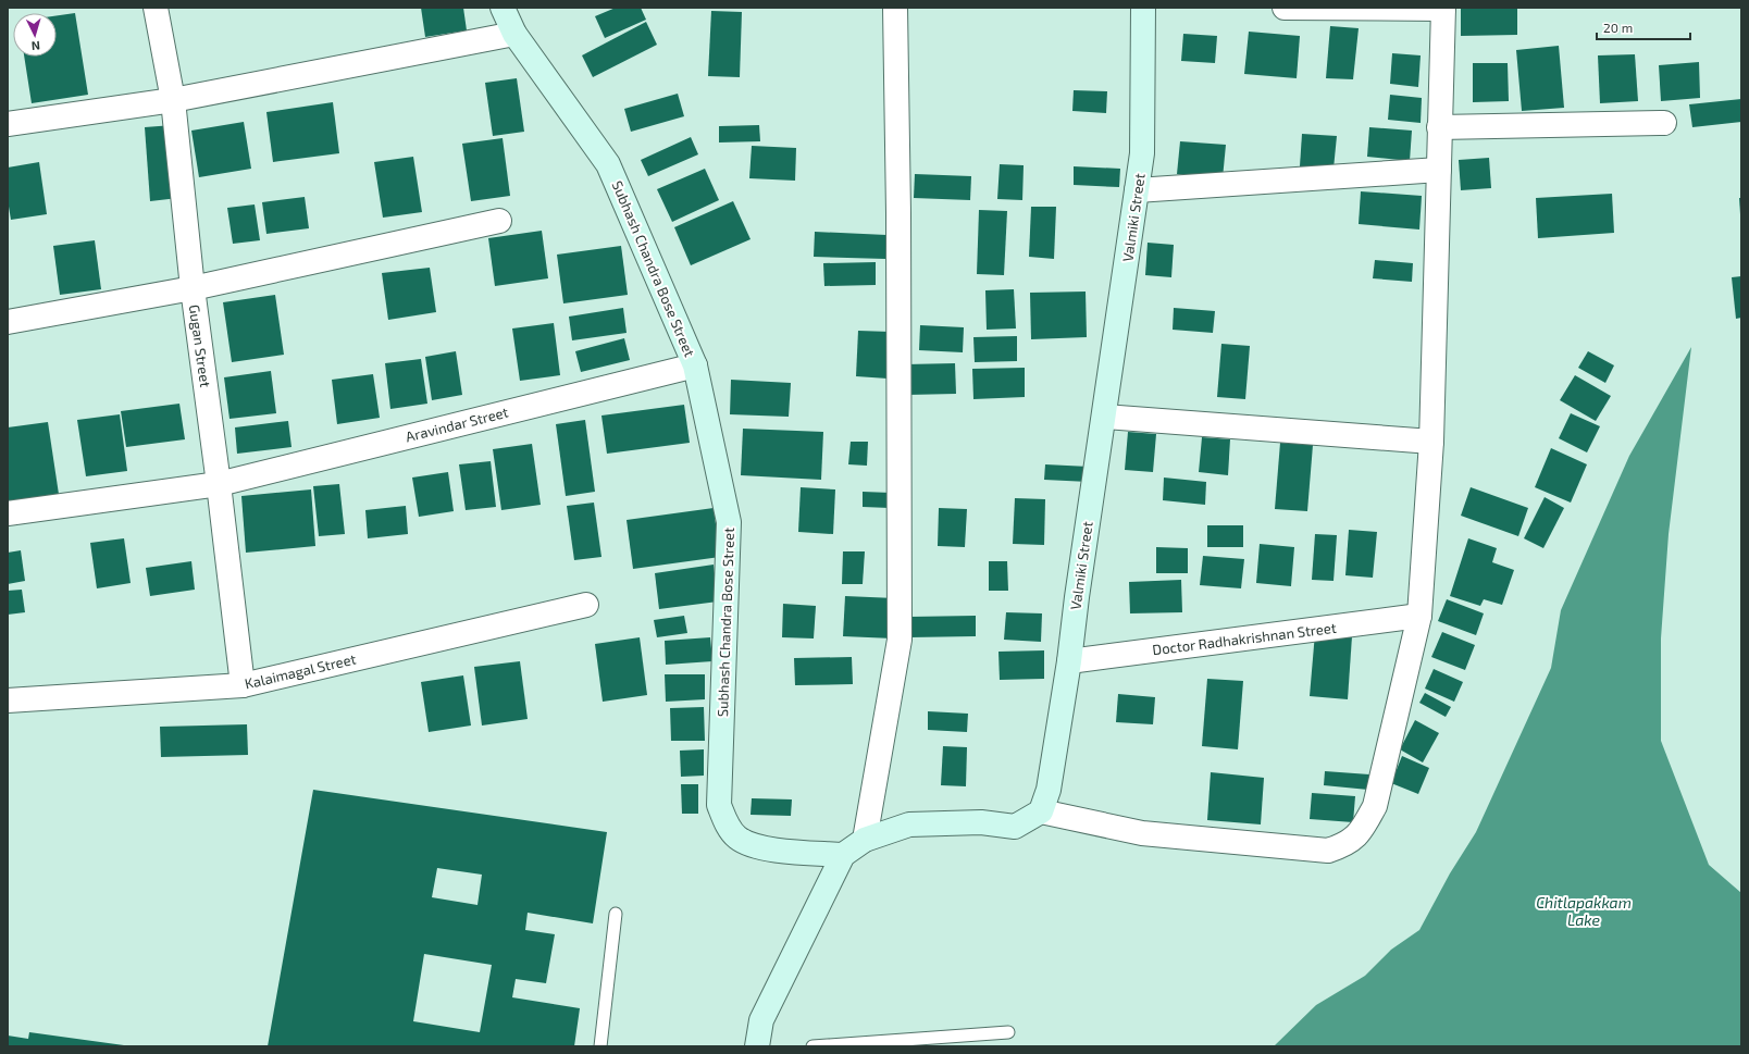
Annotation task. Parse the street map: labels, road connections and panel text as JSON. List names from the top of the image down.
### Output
{
  "streets": {
    "street": [
      "Valmiki Street",
      "Subhash Chandra Bose Street",
      "Gugan Street",
      "Aravindar Street",
      "Doctor Radhakrishnan Street",
      "Kalaimagal Street"
    ]
  },
  "crossings": [
    ["Valmiki Street", "Doctor Radhakrishnan Street"],
    ["Subhash Chandra Bose Street", "Aravindar Street"],
    ["Gugan Street", "Aravindar Street"],
    ["Gugan Street", "Kalaimagal Street"]
  ],
  "water": ["Chitlapakkam Lake"],
  "scale_bar": "20 m",
  "north": "bottom"
}
